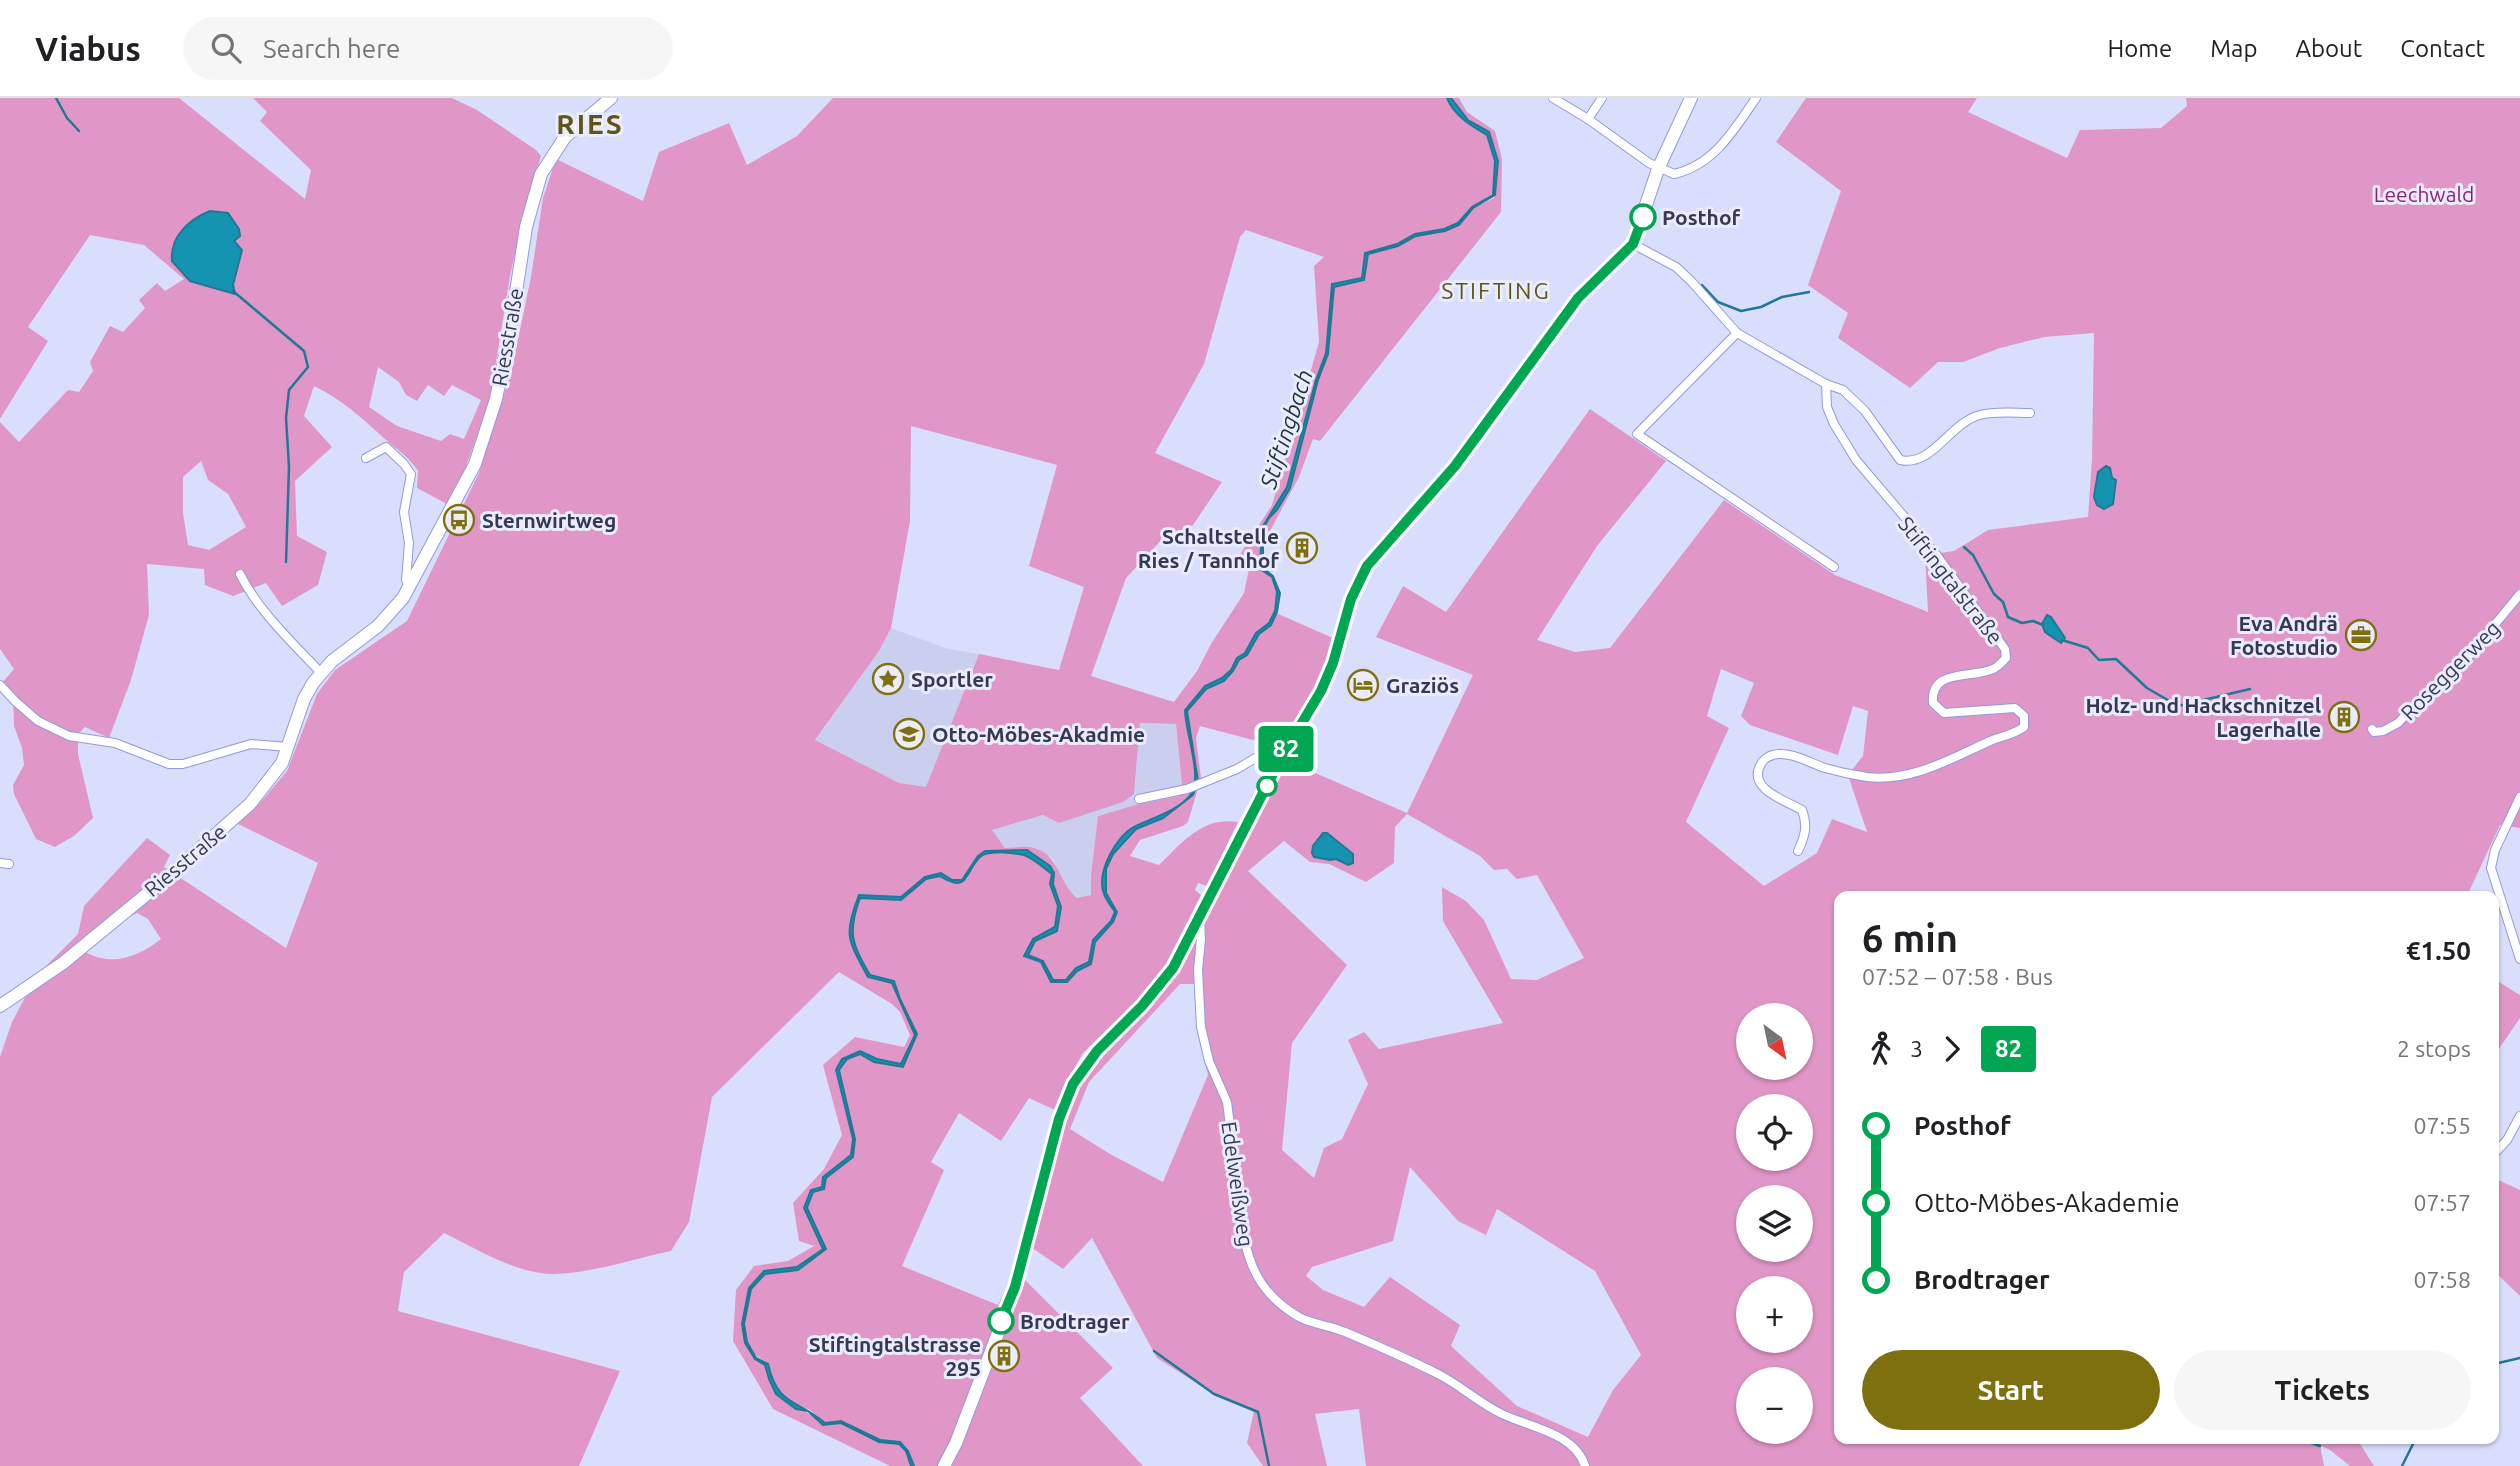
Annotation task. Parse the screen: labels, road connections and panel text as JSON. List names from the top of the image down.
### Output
{
  "streets": {
    "street": [
      "Riesstraße",
      "Stiftingtalstraße",
      "Roseggerweg",
      "Edelweißweg"
    ]
  },
  "districts": ["RIES", "STIFTING"],
  "water": ["Stiftingbach"],
  "parks": ["Leechwald"],
  "places": {
    "other": ["Posthof", "Brodtrager"],
    "bus stop": ["Sternwirtweg"],
    "building": ["Schaltstelle Ries / Tannhof", "Holz- und Hackschnitzel Lagerhalle", "Stiftingtalstrasse 295"],
    "office": ["Eva Andrä Fotostudio"],
    "place": ["Sportler"],
    "hotel": ["Graziös"],
    "school or university": ["Otto-Möbes-Akadmie"]
  },
  "lines": ["bus line 82"],
  "north": "bottom right",
  "page": {
    "header": "Viabus",
    "search": "Search here",
    "nav": [
      "Home",
      "Map",
      "About",
      "Contact"
    ],
    "on_map": "82",
    "heading": ["6 min", "07:52 – 07:58 · Bus", "€1.50"],
    "map_buttons": ["+", "−"],
    "legs": ["3", "82", "2 stops"],
    "list": [
      {
        "name": "Posthof",
        "value": "07:55"
      },
      {
        "name": "Otto-Möbes-Akademie",
        "value": "07:57"
      },
      {
        "name": "Brodtrager",
        "value": "07:58"
      }
    ],
    "buttons": ["Start", "Tickets"]
  }
}
